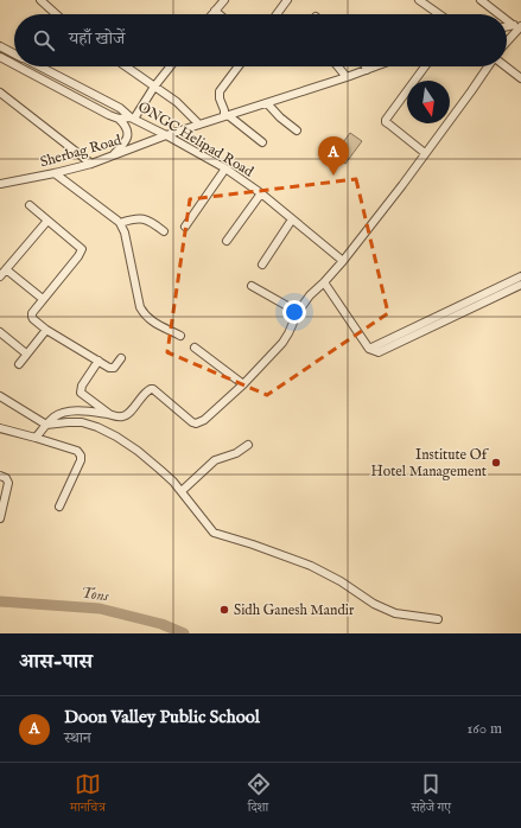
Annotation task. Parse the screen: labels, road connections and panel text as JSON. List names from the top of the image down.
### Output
{
  "streets": {
    "street": ["ONGC Helipad Road", "Sherbag Road"]
  },
  "crossings": [
    ["ONGC Helipad Road", "Sherbag Road"]
  ],
  "water": ["Tons"],
  "places": ["Institute Of Hotel Management", "Sidh Ganesh Mandir"],
  "north": "bottom",
  "page": {
    "search": "यहाँ खोजें",
    "pins": "A",
    "heading": "आस-पास",
    "list": [
      {
        "mark": "A",
        "name": "Doon Valley Public School",
        "note": "स्थान",
        "value": "160 m"
      }
    ],
    "nav": ["मानचित्र", "दिशा", "सहेजे गए"]
  }
}
